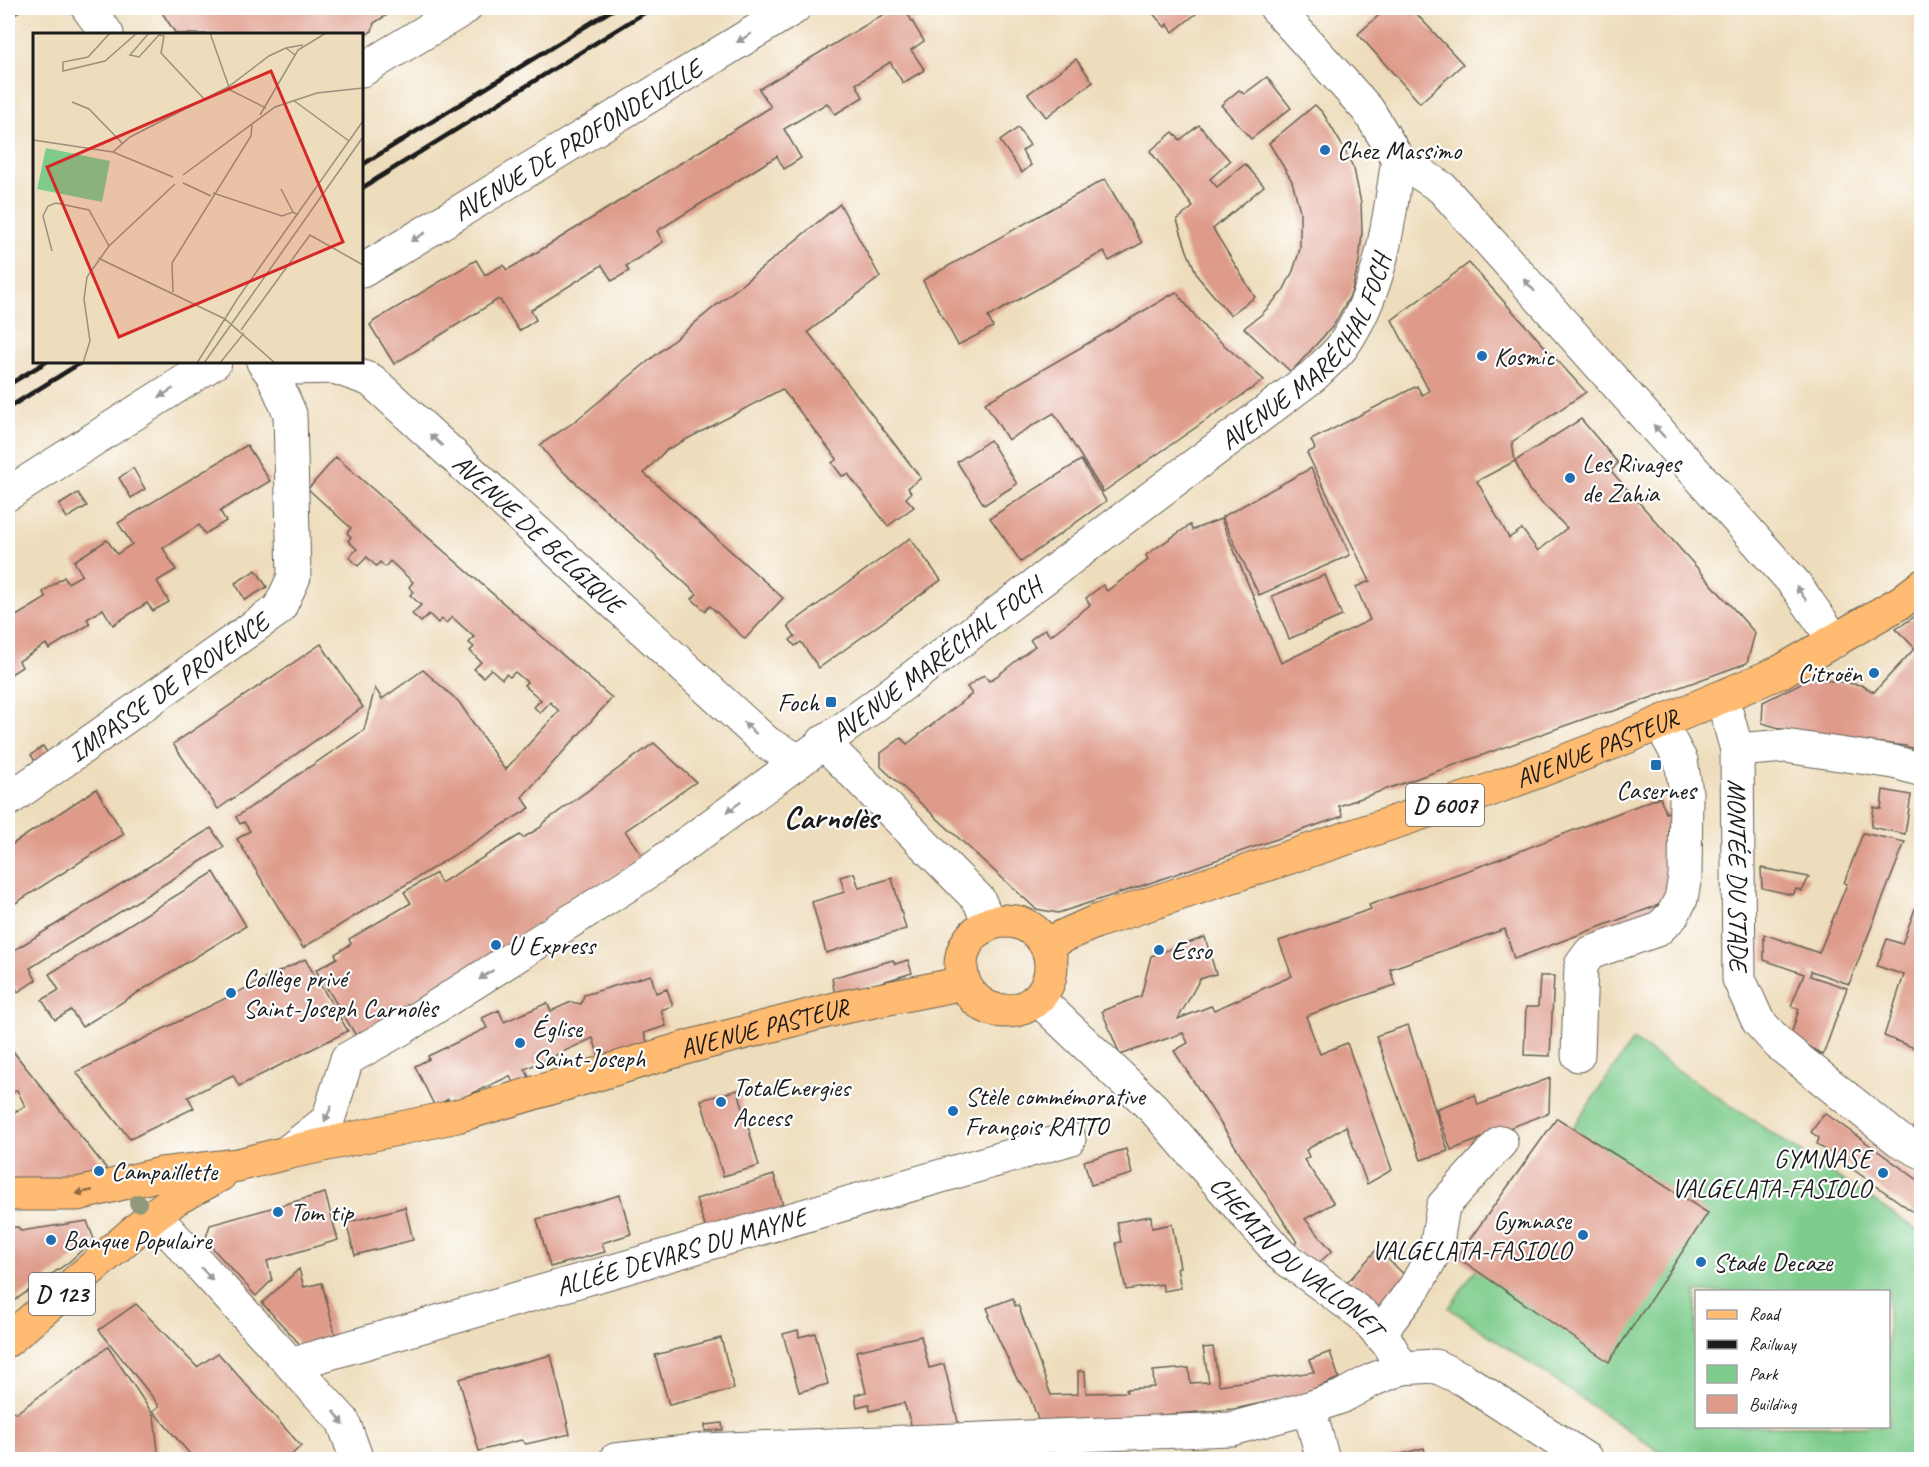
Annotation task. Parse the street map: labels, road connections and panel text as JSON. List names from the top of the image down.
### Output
{
  "streets": {
    "main road": ["AVENUE PASTEUR", "D 6007", "D 123"],
    "street": [
      "AVENUE DE PROFONDEVILLE",
      "AVENUE MARÉCHAL FOCH",
      "AVENUE DE BELGIQUE",
      "IMPASSE DE PROVENCE",
      "MONTÉE DU STADE",
      "ALLÉE DEVARS DU MAYNE",
      "CHEMIN DU VALLONET"
    ]
  },
  "crossings": [
    ["AVENUE MARÉCHAL FOCH", "AVENUE DE BELGIQUE"],
    ["AVENUE MARÉCHAL FOCH", "AVENUE PASTEUR"],
    ["AVENUE DE BELGIQUE", "IMPASSE DE PROVENCE"],
    ["AVENUE DE BELGIQUE", "AVENUE PASTEUR"],
    ["AVENUE DE BELGIQUE", "CHEMIN DU VALLONET"],
    ["AVENUE PASTEUR", "D 6007"],
    ["AVENUE PASTEUR", "MONTÉE DU STADE"],
    ["AVENUE PASTEUR", "CHEMIN DU VALLONET"],
    ["AVENUE PASTEUR", "D 123"]
  ],
  "one_way": ["AVENUE DE PROFONDEVILLE", "AVENUE MARÉCHAL FOCH", "AVENUE DE BELGIQUE"],
  "districts": ["Carnolès"],
  "places": {
    "other": [
      "Chez Massimo",
      "Kosmic",
      "Les Rivages de Zahia",
      "Citroën",
      "U Express",
      "Esso",
      "Collège privé Saint-Joseph Carnolès",
      "Église Saint-Joseph",
      "TotalEnergies Access",
      "Stèle commémorative François RATTO",
      "Campaillette",
      "GYMNASE VALGELATA-FASIOLO",
      "Tom tip",
      "Gymnase VALGELATA-FASIOLO",
      "Banque Populaire",
      "Stade Decaze"
    ],
    "transit": ["Foch", "Casernes"]
  },
  "legend": [
    "Road",
    "Railway",
    "Park",
    "Building"
  ]
}
